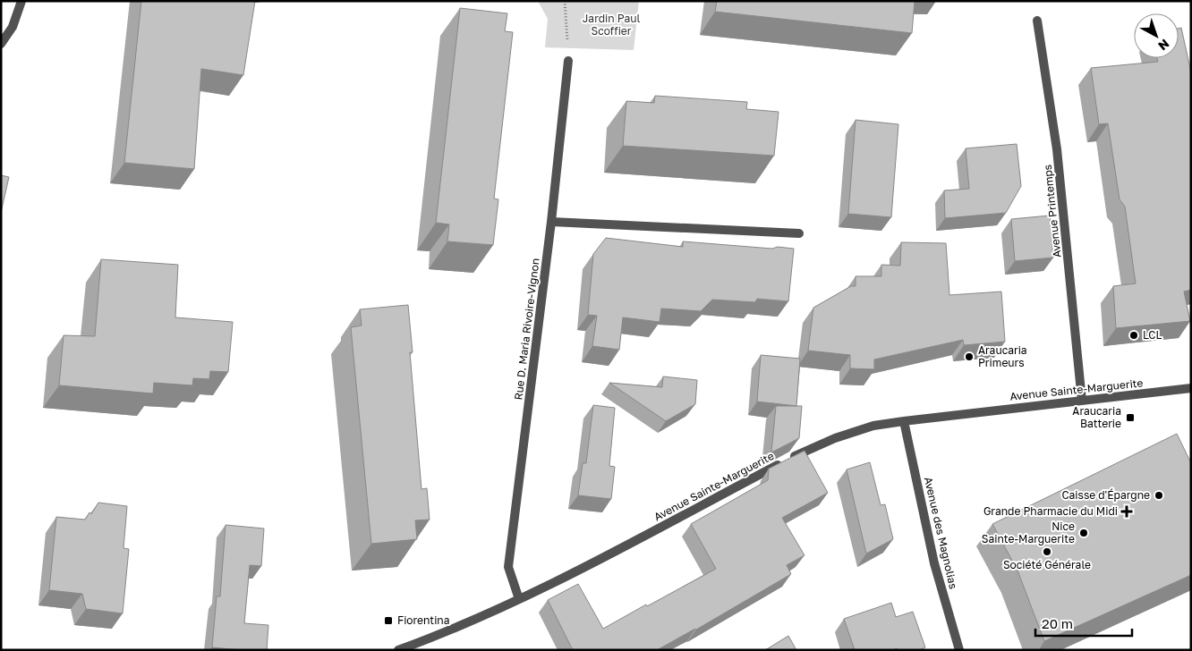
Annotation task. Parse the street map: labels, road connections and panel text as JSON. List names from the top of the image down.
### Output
{
  "streets": {
    "street": [
      "Avenue Printemps",
      "Rue D. Maria Rivoire-Vignon",
      "Avenue Sainte-Marguerite",
      "Avenue des Magnolias"
    ]
  },
  "crossings": [
    ["Avenue Printemps", "Avenue Sainte-Marguerite"],
    ["Rue D. Maria Rivoire-Vignon", "Avenue Sainte-Marguerite"],
    ["Avenue Sainte-Marguerite", "Avenue des Magnolias"]
  ],
  "parks": ["Jardin Paul Scoffier"],
  "places": {
    "other": [
      "LCL",
      "Araucaria Primeurs",
      "Caisse d'Épargne",
      "Nice Sainte-Marguerite",
      "Société Générale"
    ],
    "transit": ["Araucaria Batterie", "Fiorentina"],
    "health": ["Grande Pharmacie du Midi"]
  },
  "scale_bar": "20 m",
  "north": "bottom right"
}
